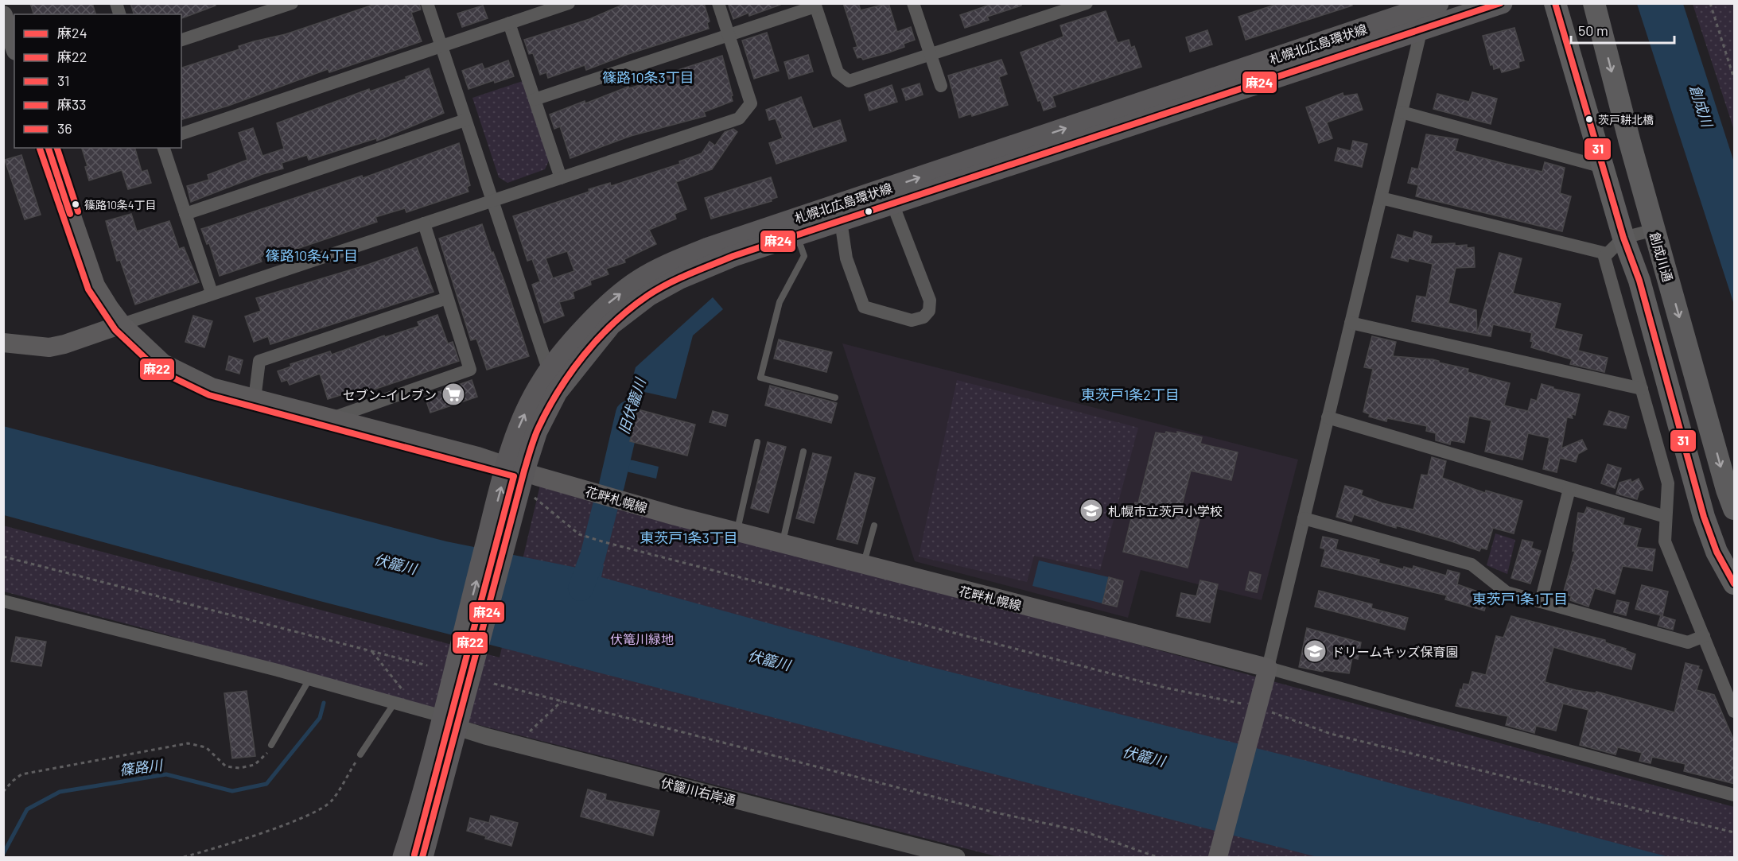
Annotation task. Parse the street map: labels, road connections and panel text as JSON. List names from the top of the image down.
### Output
{
  "streets": {
    "highway": ["創成川通"],
    "main road": ["札幌北広島環状線", "花畔札幌線"],
    "street": ["伏籠川右岸通"]
  },
  "crossings": [
    ["札幌北広島環状線", "花畔札幌線"],
    ["札幌北広島環状線", "伏籠川右岸通"]
  ],
  "districts": [
    "篠路10条3丁目",
    "篠路10条4丁目",
    "東茨戸1条2丁目",
    "東茨戸1条3丁目",
    "東茨戸1条1丁目"
  ],
  "water": [
    "創成川",
    "旧伏籠川",
    "伏籠川",
    "篠路川"
  ],
  "parks": ["伏篭川緑地"],
  "places": {
    "other": ["茨戸耕北橋", "篠路10条4丁目"],
    "supermarket": ["セブン-イレブン"],
    "school or university": ["札幌市立茨戸小学校", "ドリームキッズ保育園"]
  },
  "lines": [
    "transit line 麻24",
    "transit line 31",
    "transit line 麻33",
    "transit line 36",
    "transit line 麻22"
  ],
  "legend": [
    "麻24",
    "麻22",
    "31",
    "麻33",
    "36"
  ],
  "scale_bar": "50 m"
}
